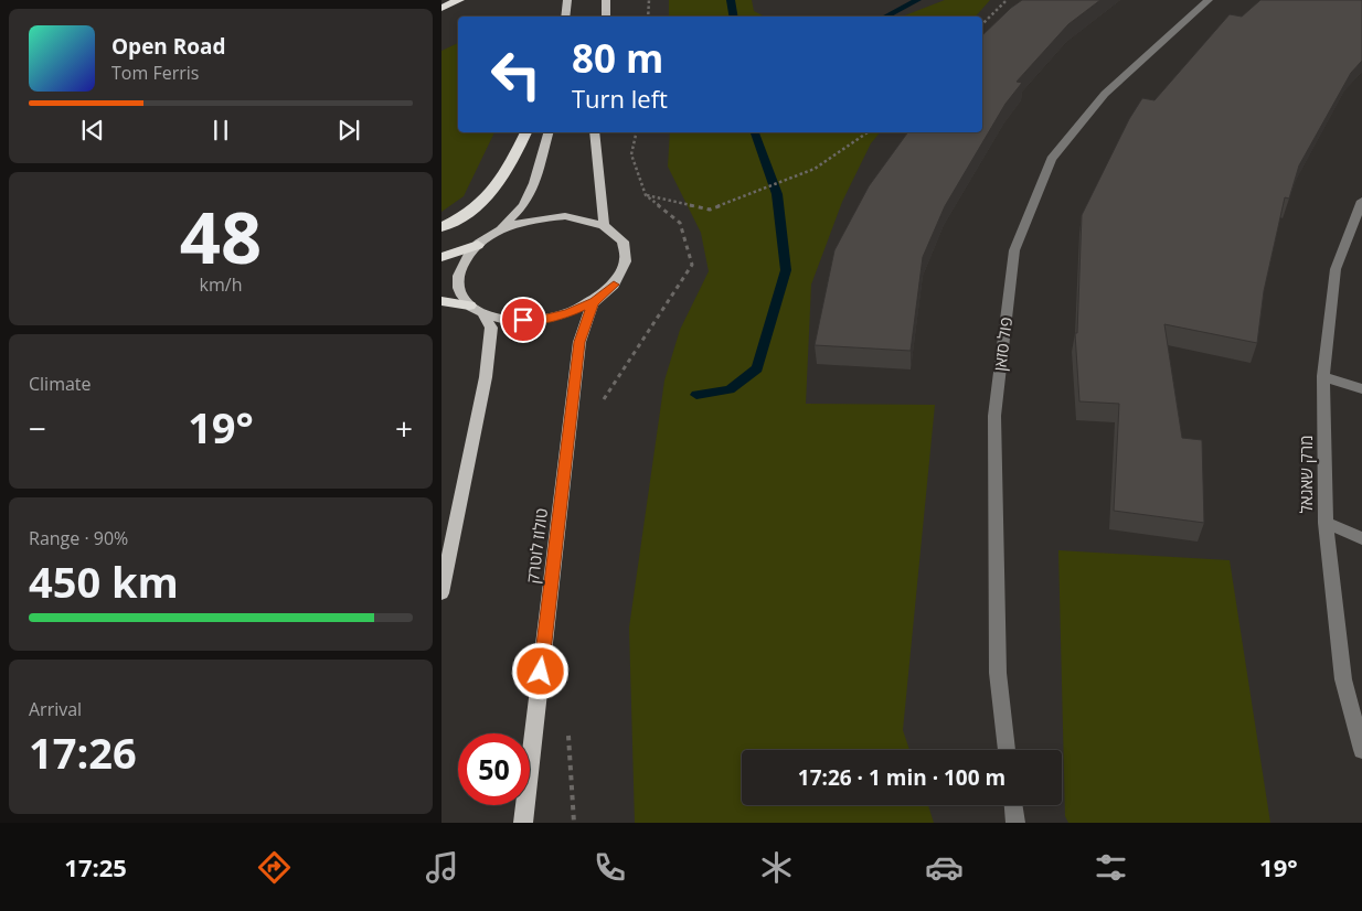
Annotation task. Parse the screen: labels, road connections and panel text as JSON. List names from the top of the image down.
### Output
{
  "streets": {
    "main road": ["טולוז לוטרק"],
    "street": ["פול סזאן", "מרק שאגאל"]
  },
  "page": {
    "turn": ["80 m", "Turn left"],
    "song": ["Open Road", "Tom Ferris"],
    "tile": [
      ["48", "km/h"],
      "Climate",
      ["Range · 90%", "450 km"],
      ["Arrival", "17:26"]
    ],
    "heat": ["−", "19°", "+"],
    "limit": "50",
    "trip": "17:26 · 1 min · 100 m",
    "tabs": ["17:25", "19°"]
  }
}
